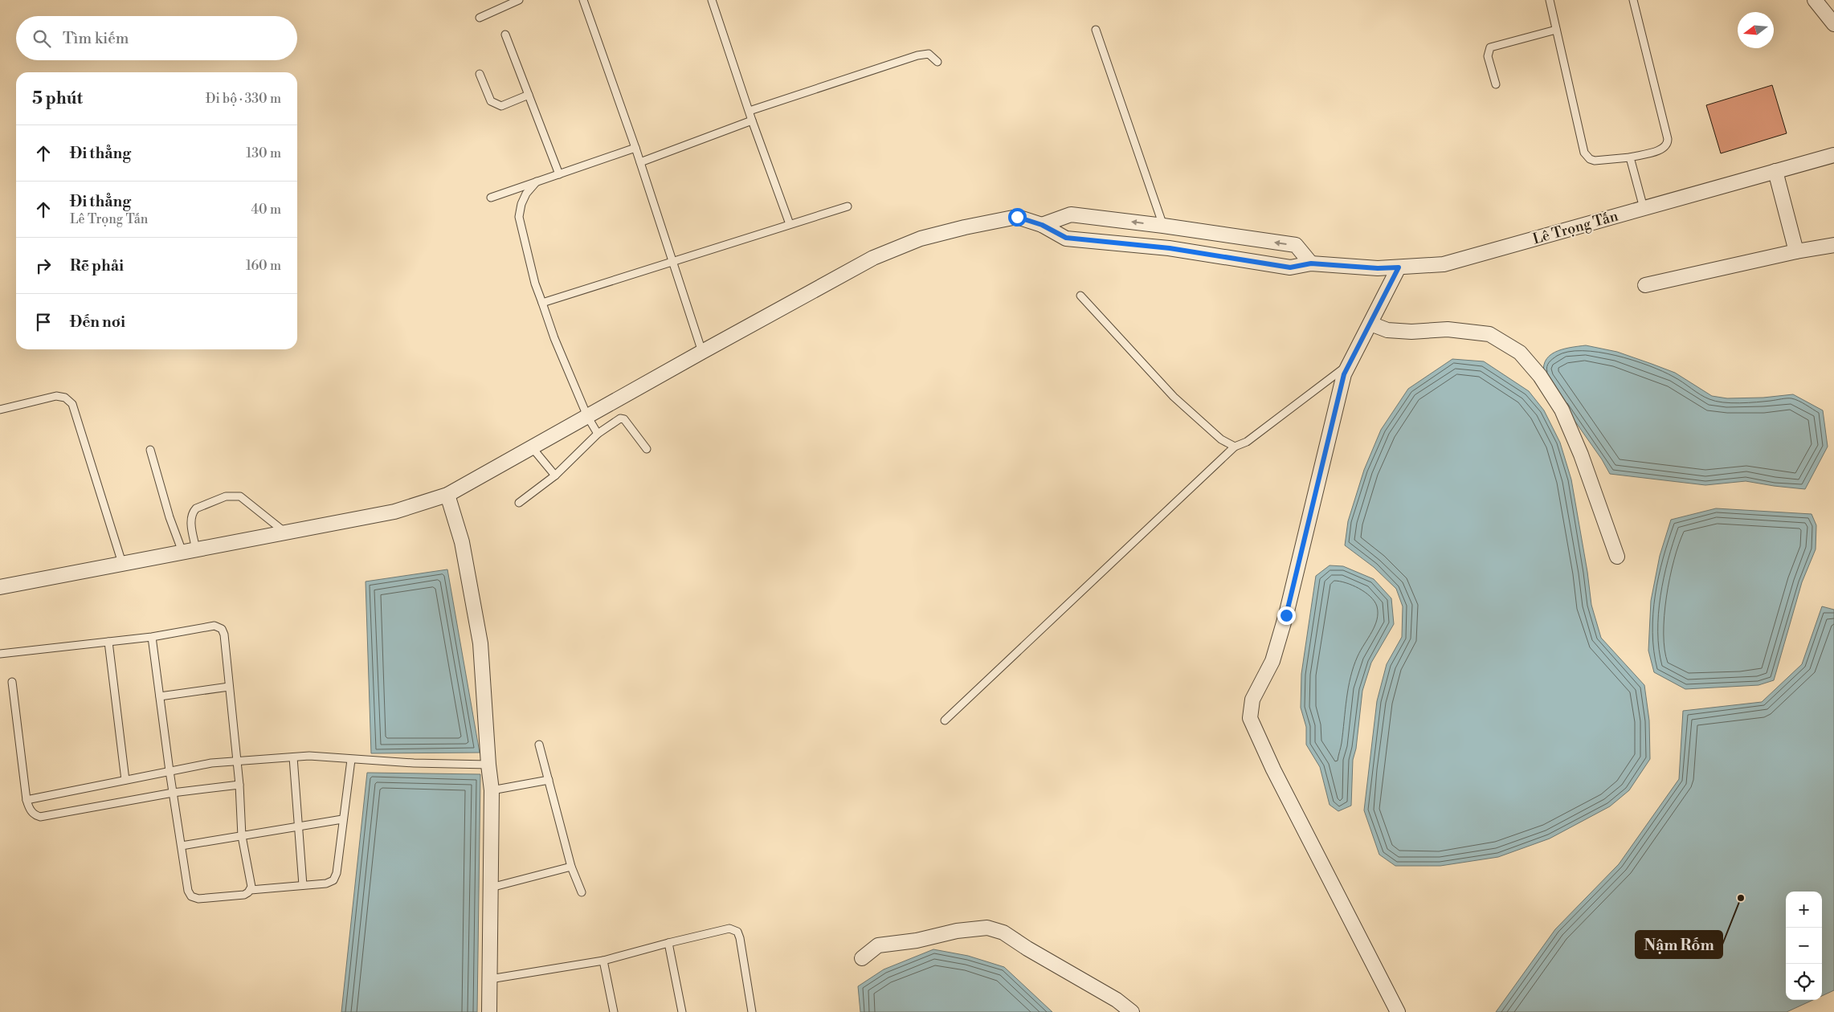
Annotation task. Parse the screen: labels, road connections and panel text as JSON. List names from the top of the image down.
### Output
{
  "streets": {
    "street": ["Lê Trọng Tấn"]
  },
  "places": ["Nậm Rốm"],
  "north": "left",
  "page": {
    "search": "Tìm kiếm",
    "heading": ["5 phút", "Đi bộ · 330 m"],
    "list": [
      ["Đi thẳng", "130 m"],
      ["Đi thẳng", "Lê Trọng Tấn", "40 m"],
      ["Rẽ phải", "160 m"],
      "Đến nơi"
    ],
    "map_buttons": ["+", "−"]
  }
}
